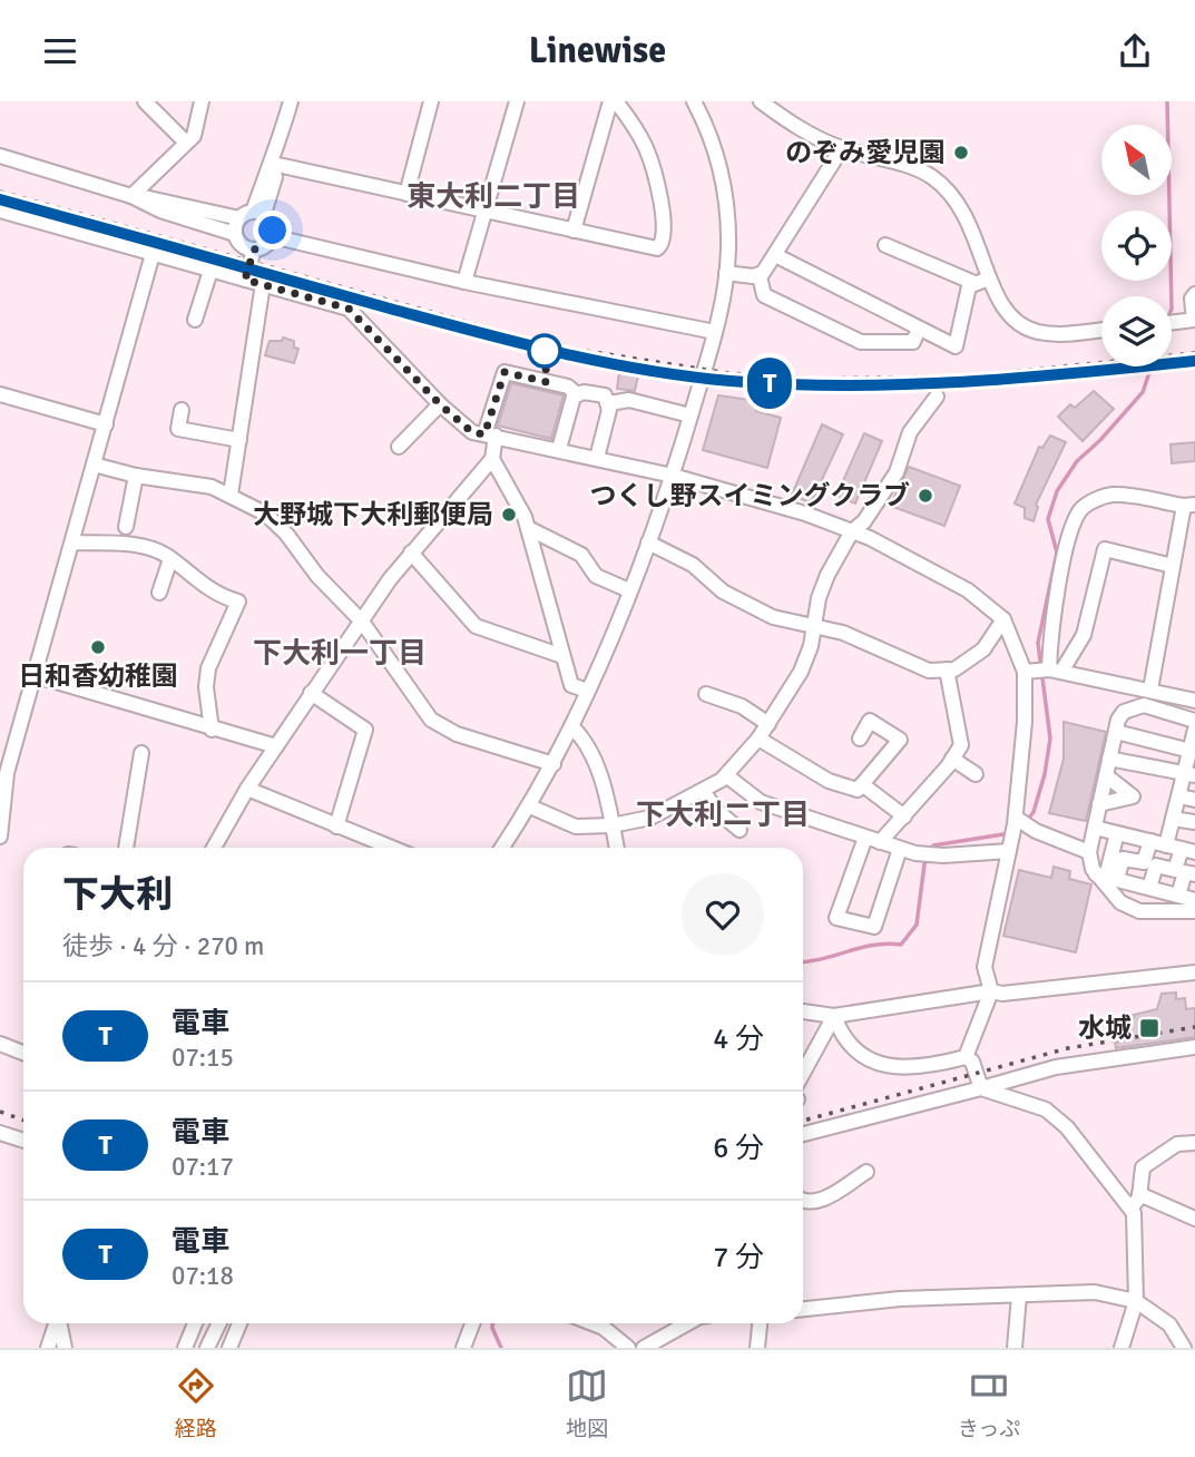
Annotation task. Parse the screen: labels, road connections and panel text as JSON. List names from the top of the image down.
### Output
{
  "districts": ["東大利二丁目", "下大利一丁目", "下大利二丁目"],
  "places": {
    "other": [
      "のぞみ愛児園",
      "つくし野スイミングクラブ",
      "大野城下大利郵便局",
      "日和香幼稚園"
    ],
    "transit": ["水城"]
  },
  "north": "top left",
  "page": {
    "header": "Linewise",
    "on_map": "T",
    "heading": ["下大利", "徒歩 · 4 分 · 270 m"],
    "list": [
      {
        "mark": "T",
        "name": "電車",
        "note": "07:15",
        "value": "4 分"
      },
      {
        "mark": "T",
        "name": "電車",
        "note": "07:17",
        "value": "6 分"
      },
      {
        "mark": "T",
        "name": "電車",
        "note": "07:18",
        "value": "7 分"
      }
    ],
    "tabs": ["経路", "地図", "きっぷ"]
  }
}
